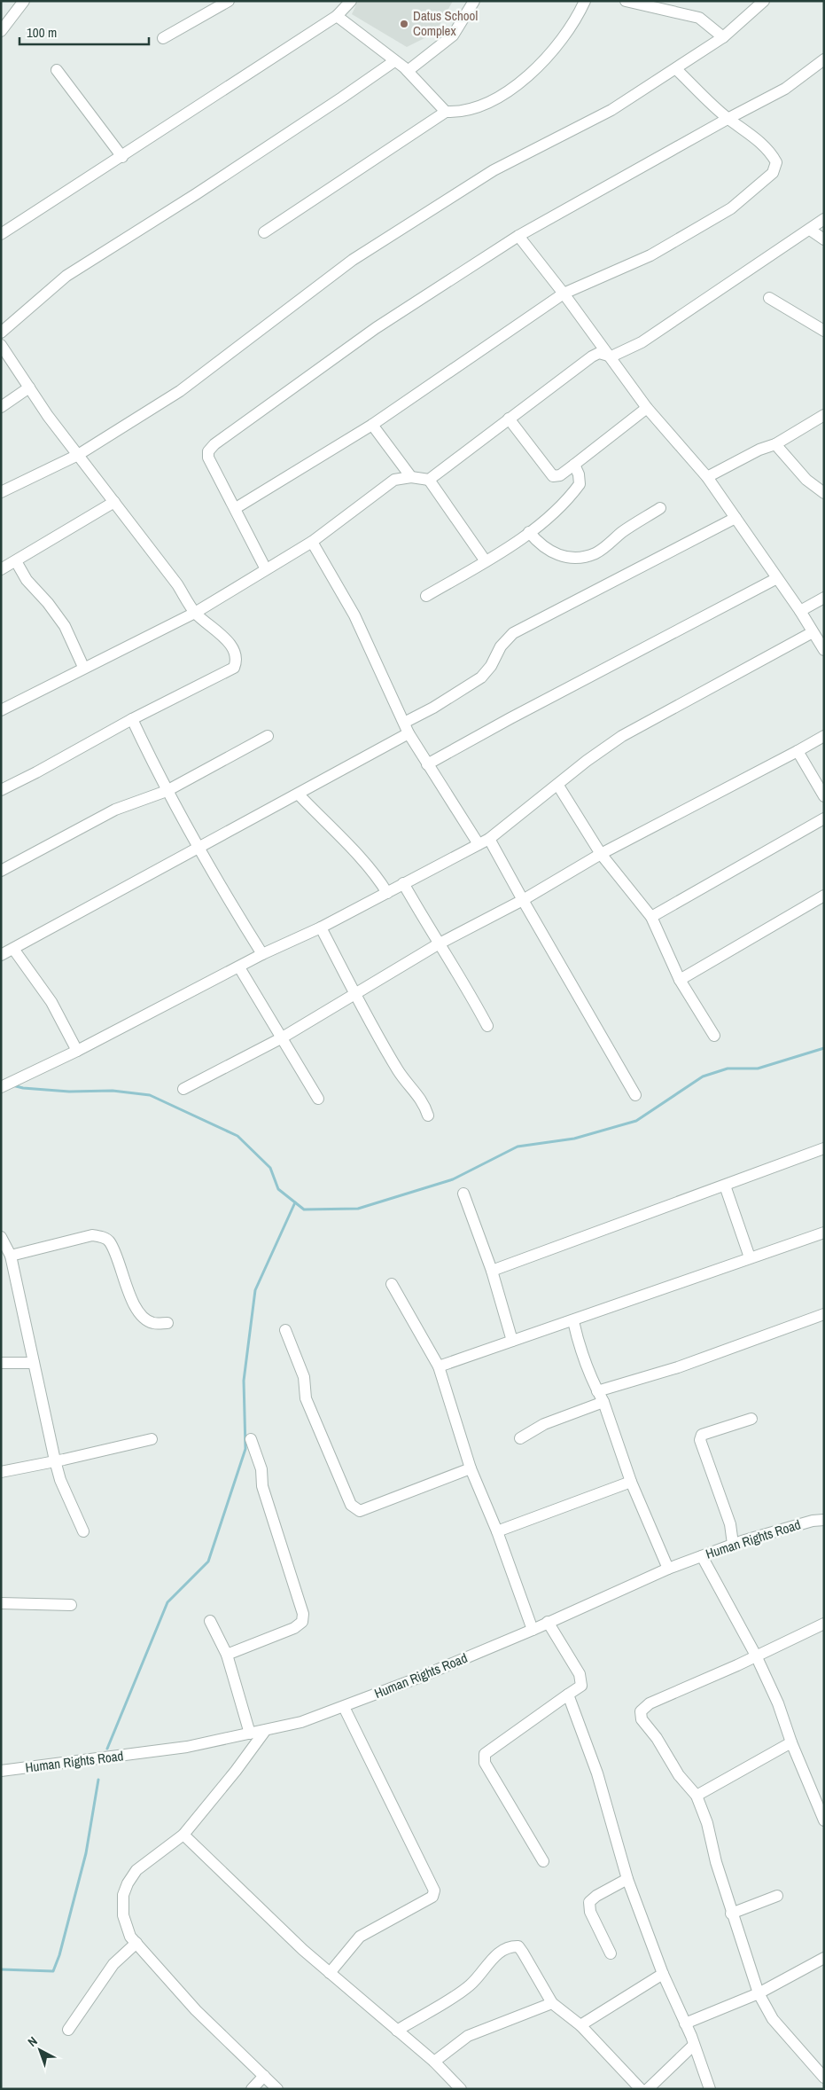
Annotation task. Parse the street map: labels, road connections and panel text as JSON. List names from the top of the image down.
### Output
{
  "streets": {
    "street": ["Human Rights Road"]
  },
  "places": ["Datus School Complex"],
  "scale_bar": "100 m",
  "north": "top left"
}
